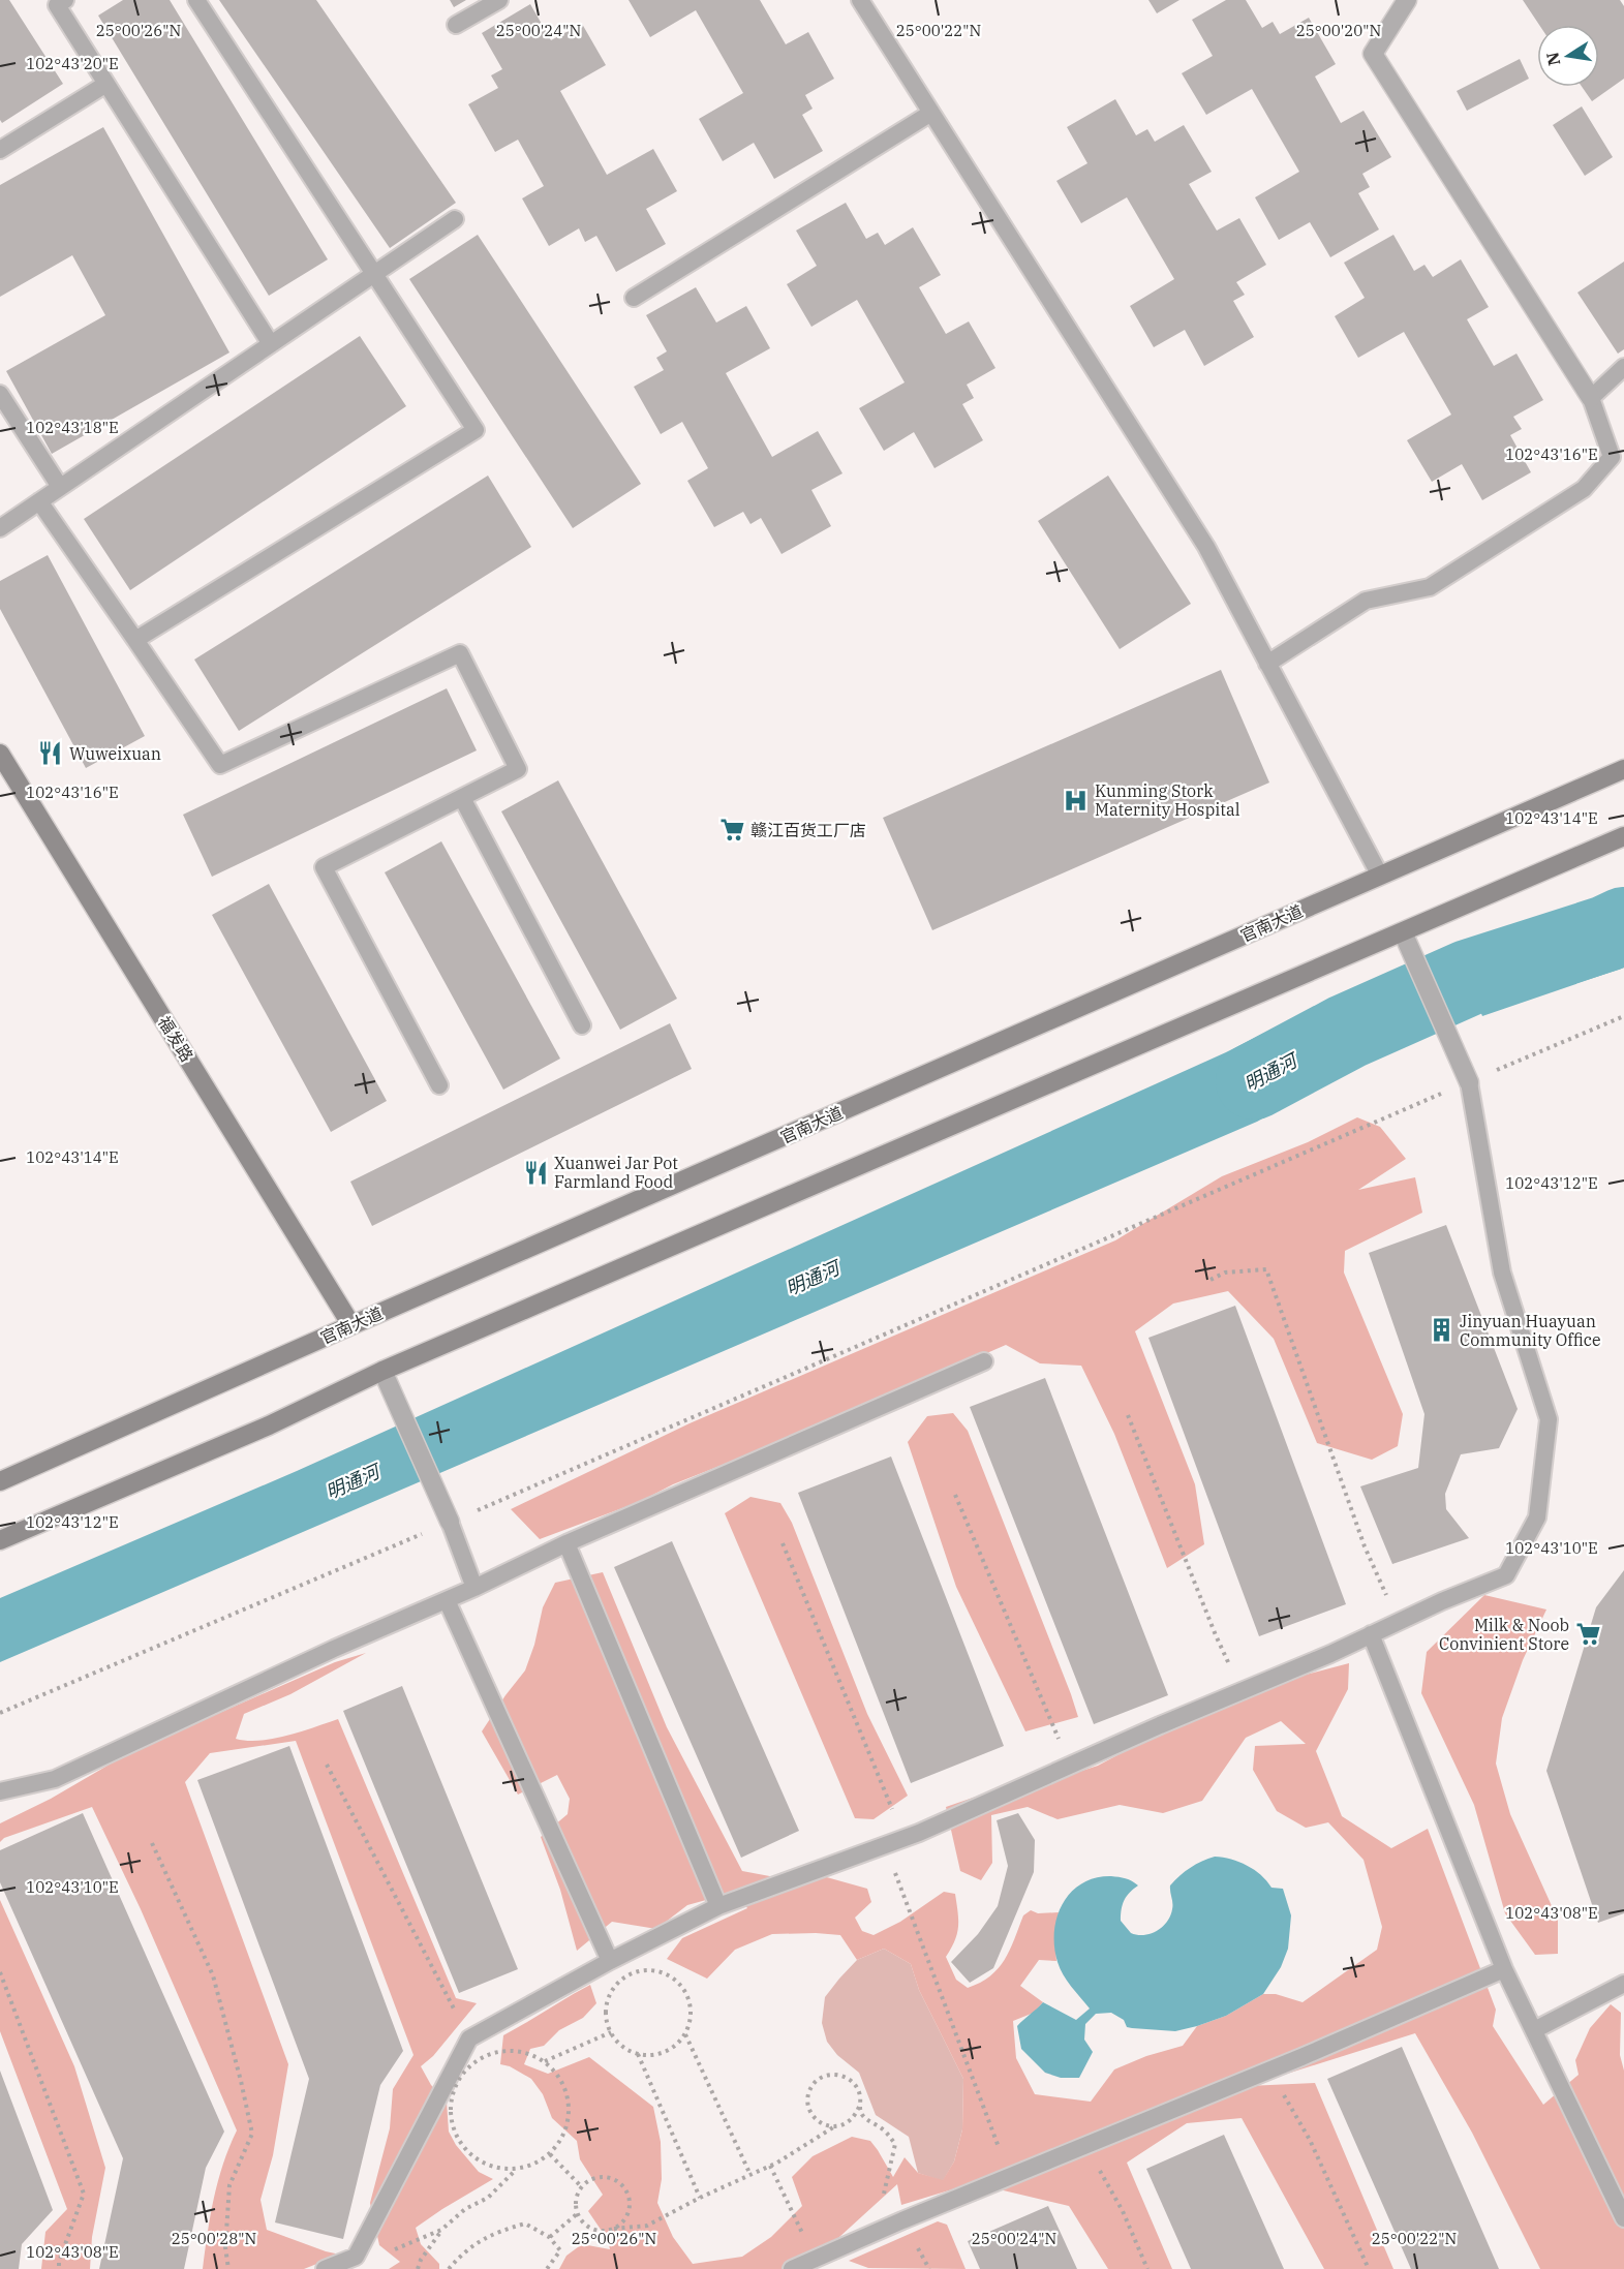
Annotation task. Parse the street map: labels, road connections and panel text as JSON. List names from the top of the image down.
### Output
{
  "streets": {
    "main road": ["官南大道", "福发路"]
  },
  "crossings": [
    ["官南大道", "福发路"]
  ],
  "water": ["明通河"],
  "places": {
    "restaurant": ["Wuweixuan", "Xuanwei Jar Pot Farmland Food"],
    "hospital": ["Kunming Stork Maternity Hospital"],
    "supermarket": ["赣江百货工厂店", "Milk & Noob Convinient Store"],
    "building": ["Jinyuan Huayuan Community Office"]
  },
  "north": "left",
  "coordinates": [
    "25°00'26\"N",
    "25°00'24\"N",
    "25°00'22\"N",
    "25°00'20\"N",
    "102°43'20\"E",
    "102°43'18\"E",
    "102°43'16\"E",
    "102°43'14\"E",
    "102°43'12\"E",
    "102°43'10\"E",
    "102°43'08\"E",
    "25°00'28\"N"
  ]
}
